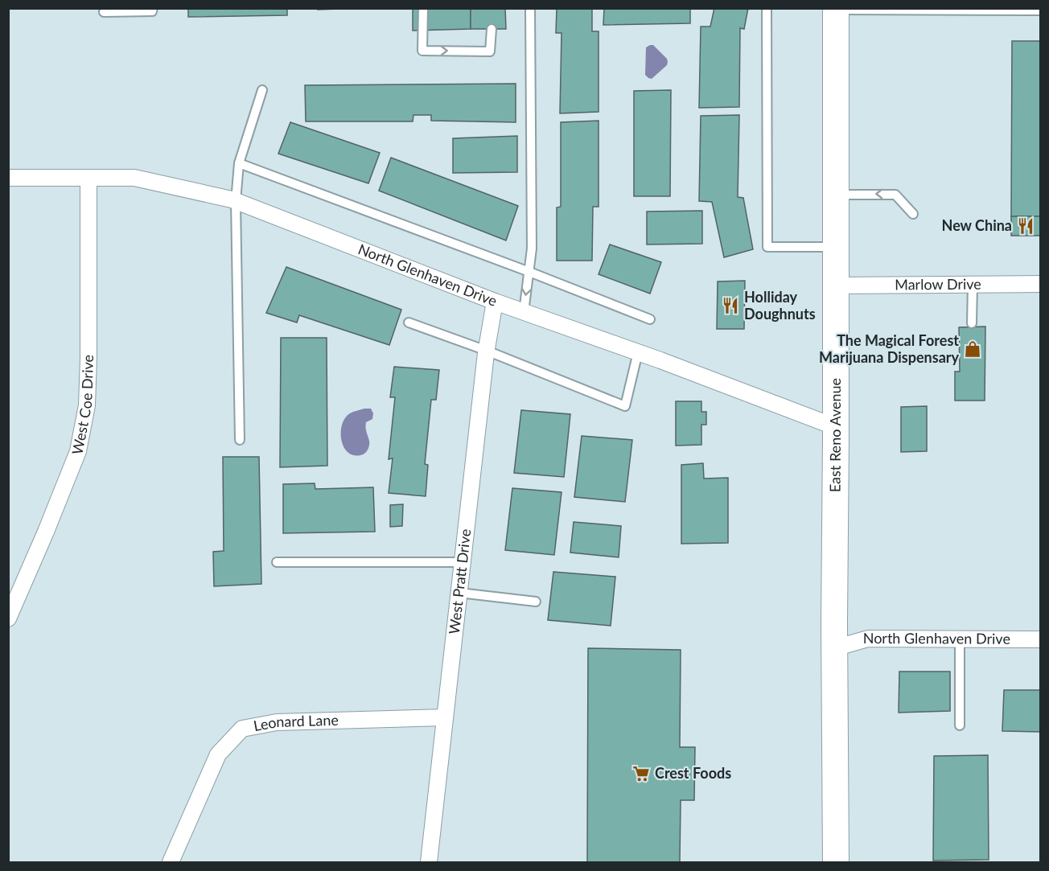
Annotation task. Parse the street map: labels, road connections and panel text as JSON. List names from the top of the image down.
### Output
{
  "streets": {
    "main road": ["East Reno Avenue"],
    "street": [
      "North Glenhaven Drive",
      "Marlow Drive",
      "West Coe Drive",
      "West Pratt Drive",
      "Leonard Lane"
    ]
  },
  "crossings": [
    ["North Glenhaven Drive", "West Coe Drive"],
    ["North Glenhaven Drive", "East Reno Avenue"],
    ["North Glenhaven Drive", "West Pratt Drive"],
    ["Marlow Drive", "East Reno Avenue"],
    ["West Pratt Drive", "Leonard Lane"]
  ],
  "places": {
    "restaurant": ["New China", "Holliday Doughnuts"],
    "shop": ["The Magical Forest Marijuana Dispensary"],
    "supermarket": ["Crest Foods"]
  }
}
